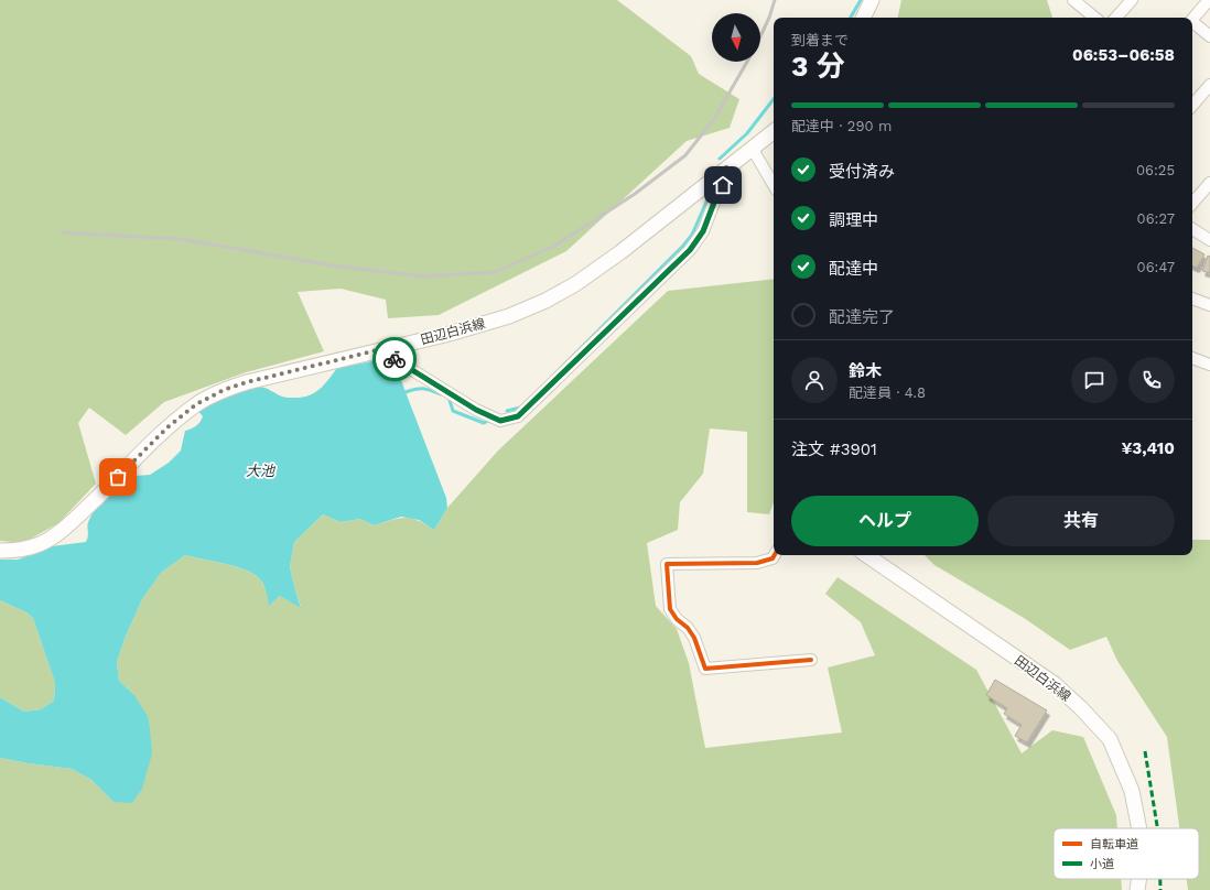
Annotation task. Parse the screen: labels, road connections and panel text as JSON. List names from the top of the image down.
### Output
{
  "streets": {
    "main road": ["田辺白浜線"]
  },
  "water": ["大池"],
  "legend": ["自転車道", "小道"],
  "north": "bottom",
  "page": {
    "heading": ["3 分", "到着まで", "06:53–06:58"],
    "panel": [
      "鈴木",
      "配達員 · 4.8",
      "注文 #3901",
      "¥3,410"
    ],
    "bar": "配達中 · 290 m",
    "list": [
      ["受付済み", "06:25"],
      ["調理中", "06:27"],
      ["配達中", "06:47"],
      "配達完了"
    ],
    "buttons": ["ヘルプ", "共有"]
  }
}
